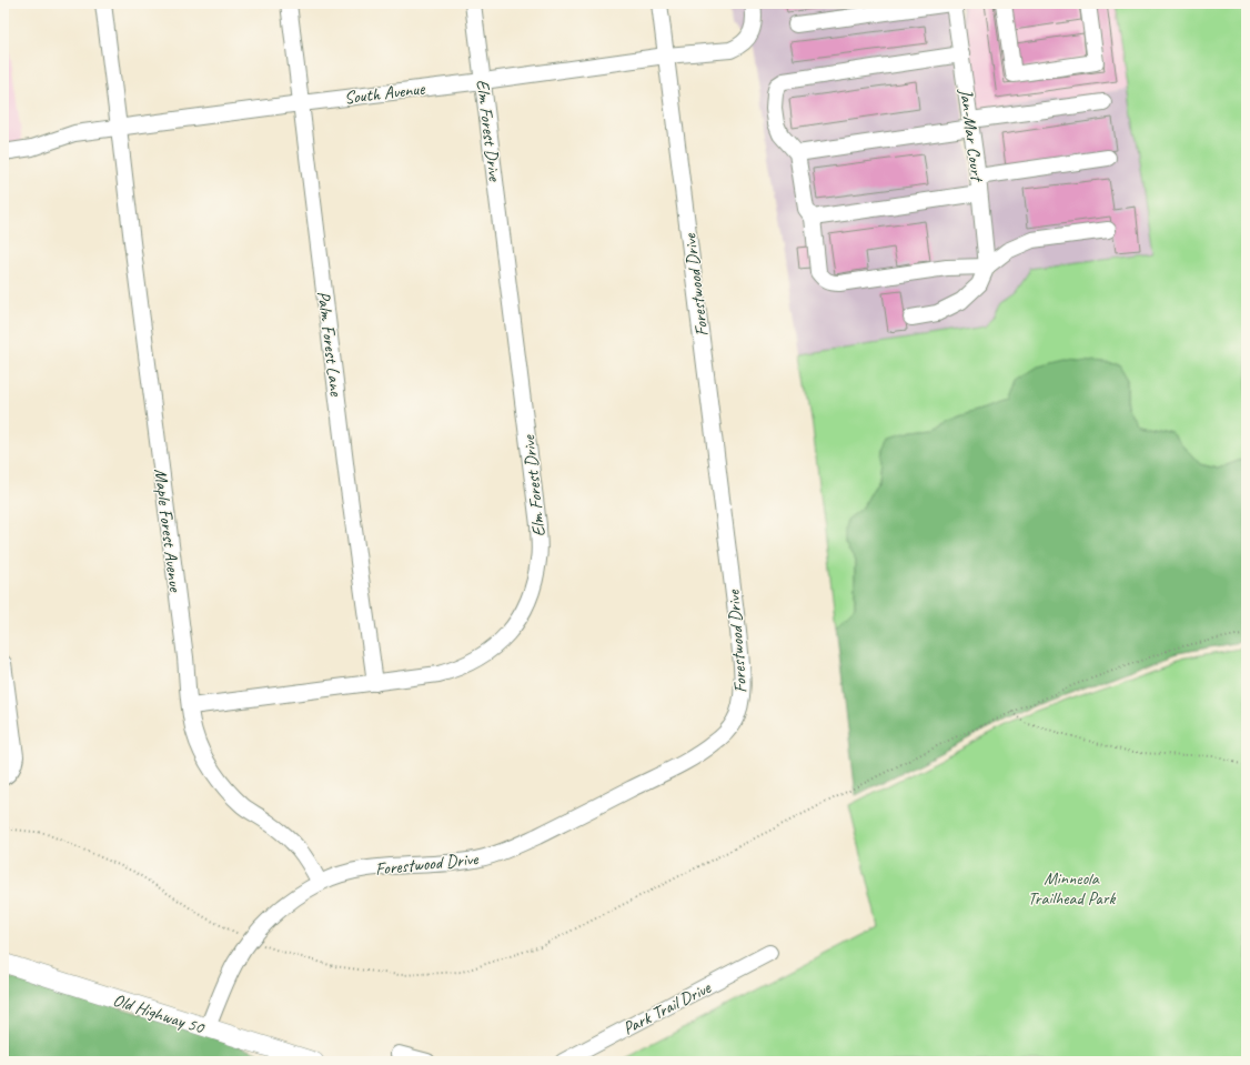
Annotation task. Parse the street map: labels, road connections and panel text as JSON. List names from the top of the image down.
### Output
{
  "streets": {
    "main road": ["Old Highway 50"],
    "street": [
      "South Avenue",
      "Elm Forest Drive",
      "Jan-Mar Court",
      "Forestwood Drive",
      "Palm Forest Lane",
      "Maple Forest Avenue",
      "Park Trail Drive"
    ]
  },
  "crossings": [
    ["South Avenue", "Elm Forest Drive"],
    ["South Avenue", "Forestwood Drive"],
    ["South Avenue", "Palm Forest Lane"],
    ["South Avenue", "Maple Forest Avenue"],
    ["Elm Forest Drive", "Palm Forest Lane"],
    ["Elm Forest Drive", "Maple Forest Avenue"],
    ["Forestwood Drive", "Maple Forest Avenue"],
    ["Forestwood Drive", "Old Highway 50"]
  ],
  "parks": ["Minneola Trailhead Park"]
}
